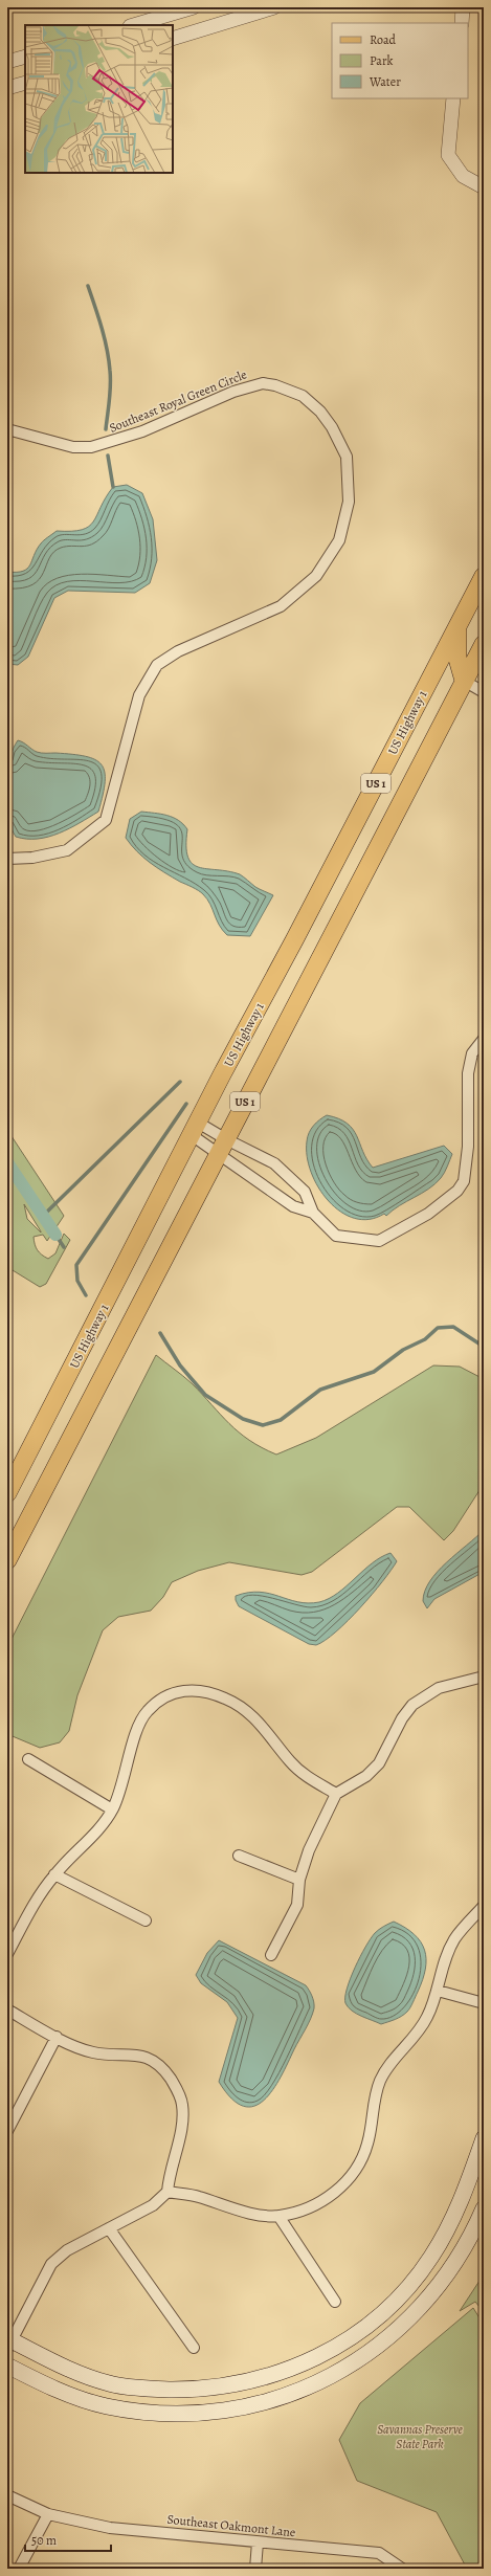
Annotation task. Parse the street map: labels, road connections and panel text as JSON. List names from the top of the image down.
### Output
{
  "streets": {
    "main road": ["US Highway 1", "US 1"],
    "street": ["Southeast Royal Green Circle", "Southeast Oakmont Lane"]
  },
  "parks": ["Savannas Preserve State Park"],
  "legend": ["Road", "Park", "Water"],
  "scale_bar": "50 m"
}
